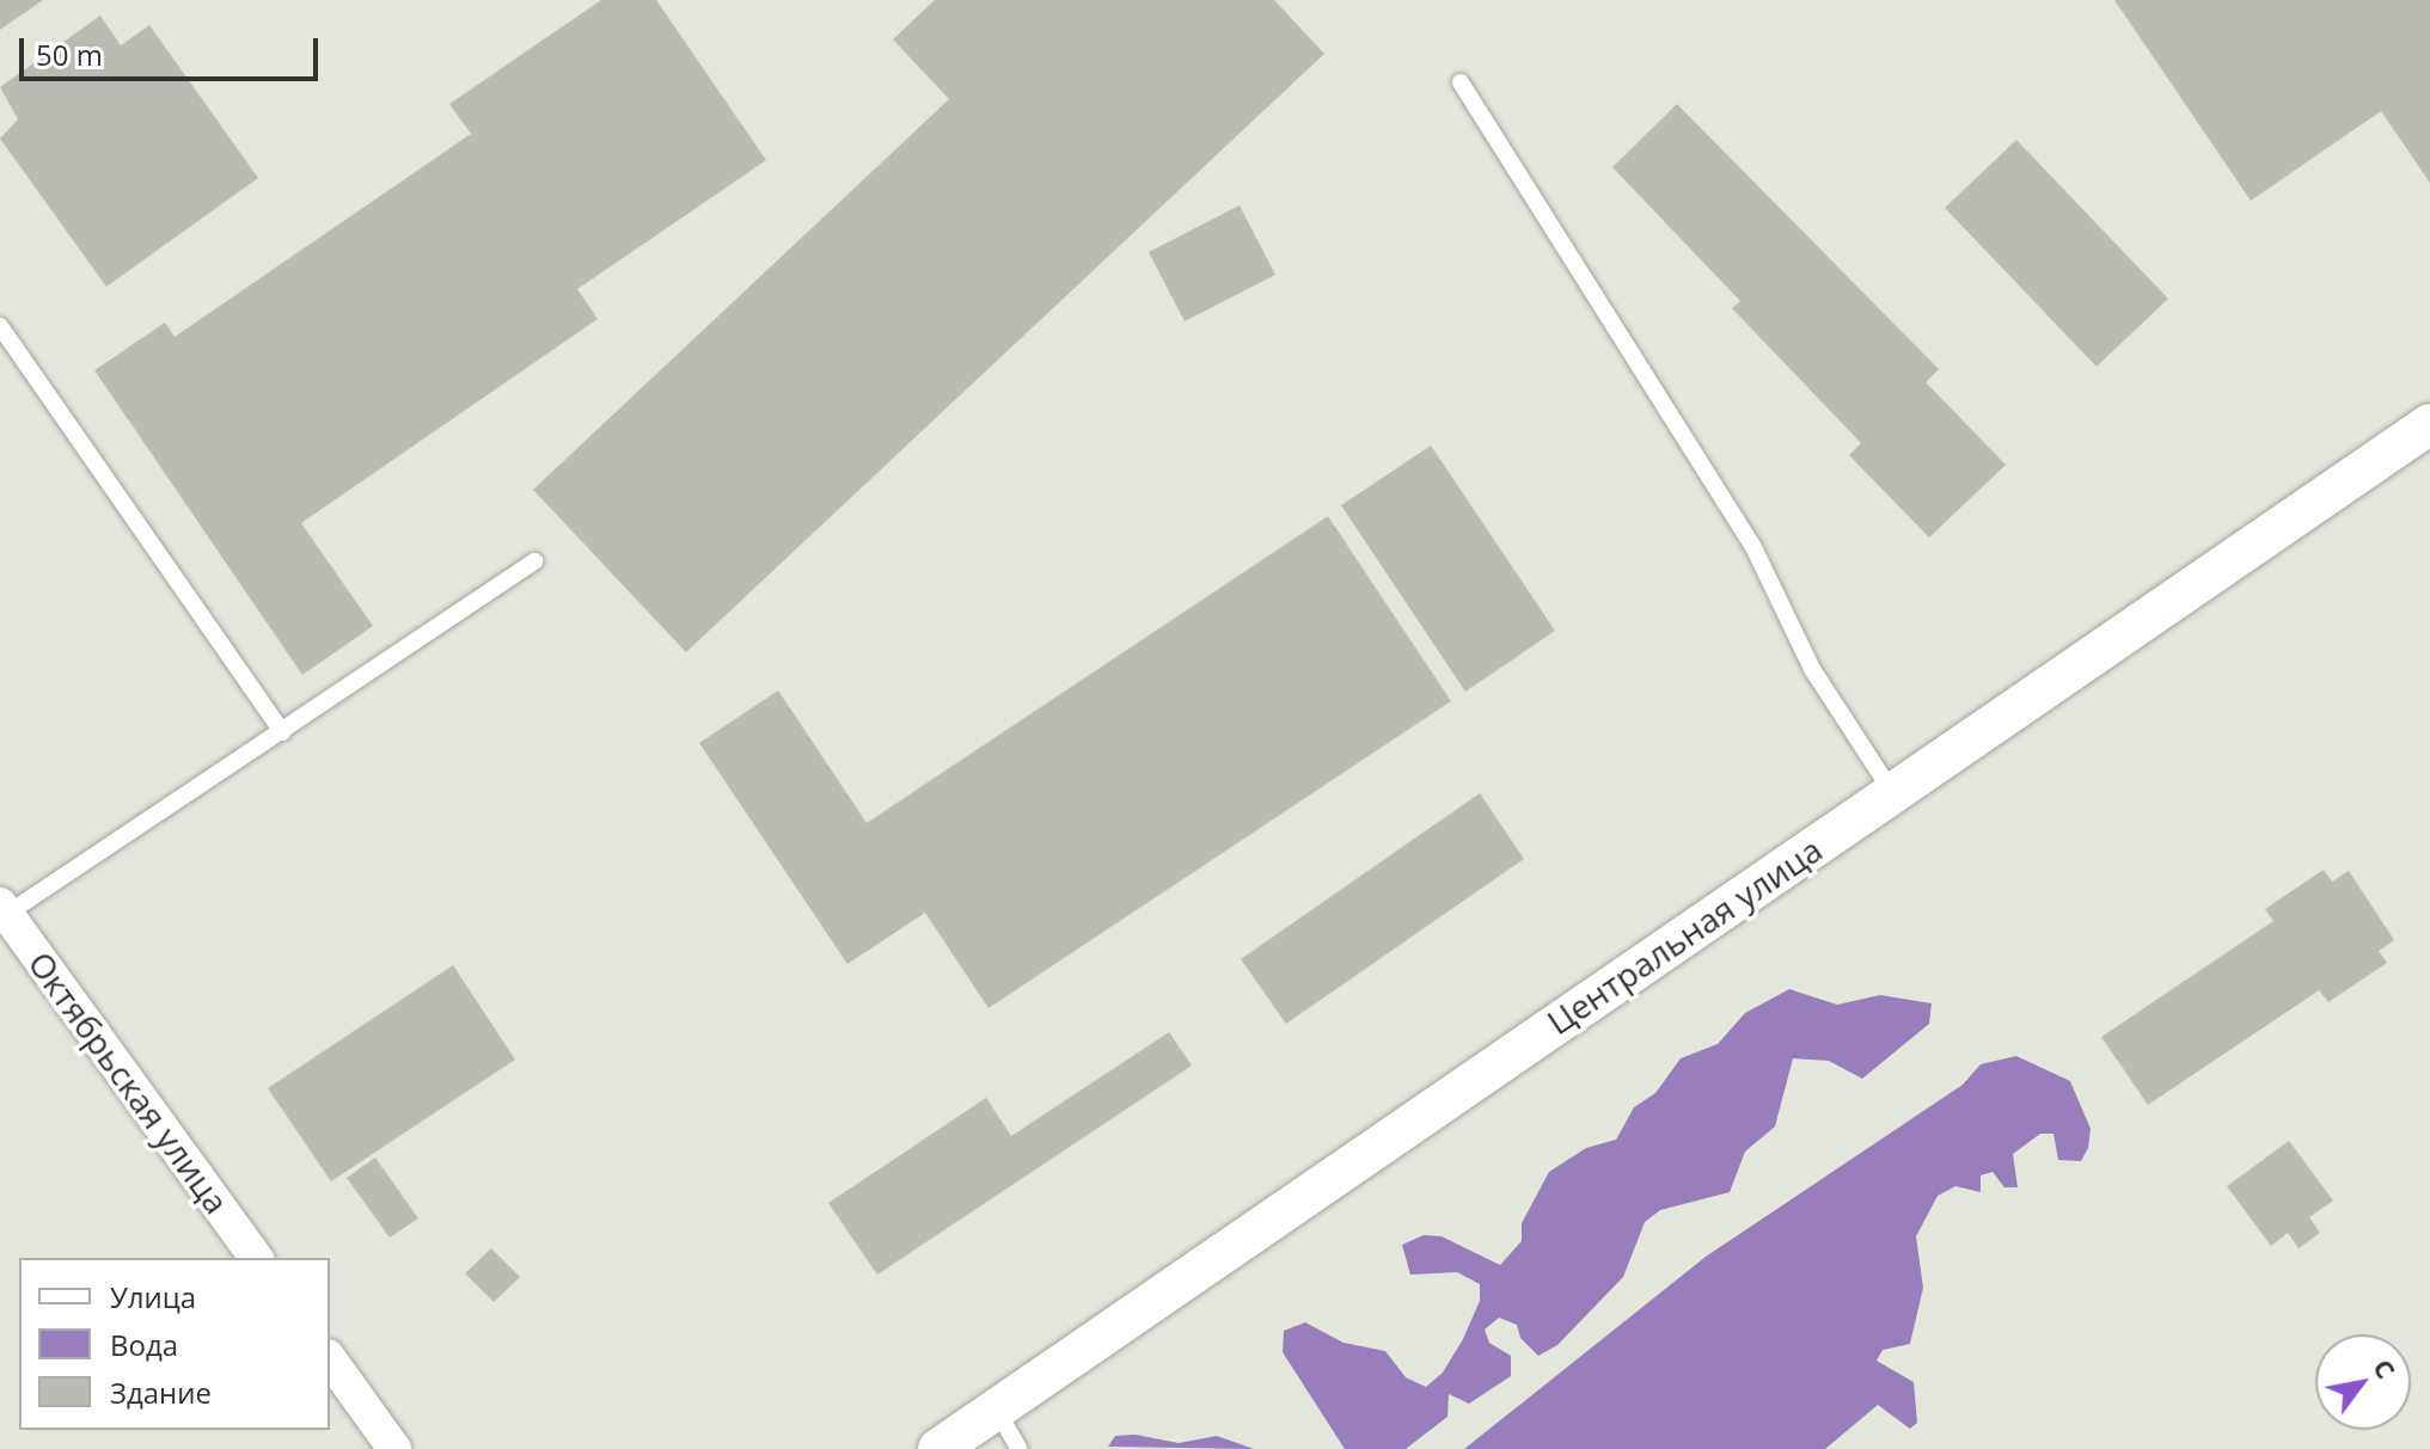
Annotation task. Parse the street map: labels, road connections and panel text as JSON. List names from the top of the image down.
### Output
{
  "streets": {
    "street": ["Центральная улица", "Октябрьская улица"]
  },
  "legend": ["Улица", "Вода", "Здание"],
  "scale_bar": "50 m",
  "north": "top right"
}
